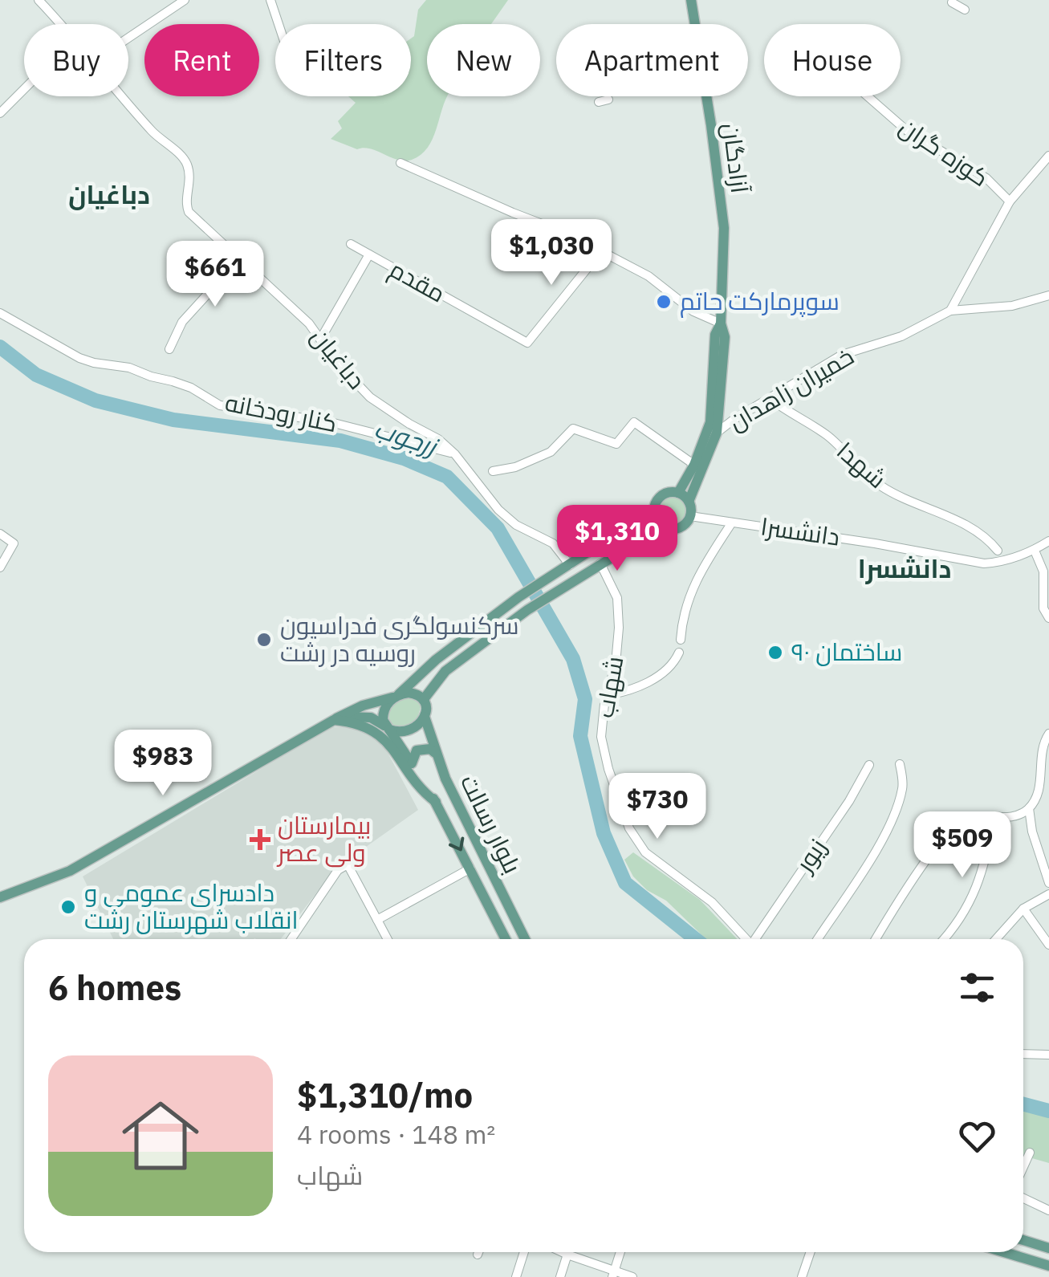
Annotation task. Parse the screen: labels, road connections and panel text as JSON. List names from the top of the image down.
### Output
{
  "streets": {
    "main road": ["آزادگان", "بلوار رسالت"],
    "street": [
      "کوزه گران",
      "مقدم",
      "دباغیان",
      "خمیران زاهدان",
      "کنار رودخانه",
      "شهدا",
      "دانشسرا",
      "شهاب",
      "زیور"
    ]
  },
  "crossings": [
    ["آزادگان", "خمیران زاهدان"],
    ["آزادگان", "دانشسرا"],
    ["دباغیان", "کنار رودخانه"],
    ["خمیران زاهدان", "شهدا"]
  ],
  "districts": ["دباغیان", "دانشسرا"],
  "water": ["زرجوب"],
  "places": {
    "other": [
      "سوپرمارکت حاتم",
      "سرکنسولگری فدراسیون روسیه در رشت",
      "ساختمان ۹۰",
      "دادسرای عمومی و انقلاب شهرستان رشت"
    ],
    "health": ["بیمارستان ولی عصر"]
  },
  "page": {
    "chip": [
      "Buy",
      "Rent",
      "Filters",
      "New",
      "Apartment",
      "House"
    ],
    "price": [
      "$1,030",
      "$661",
      "$1,310",
      "$983",
      "$730",
      "$509"
    ],
    "heading": "6 homes",
    "list": [
      {
        "name": "$1,310/mo",
        "note": "4 rooms · 148 m² · شهاب"
      }
    ]
  }
}
